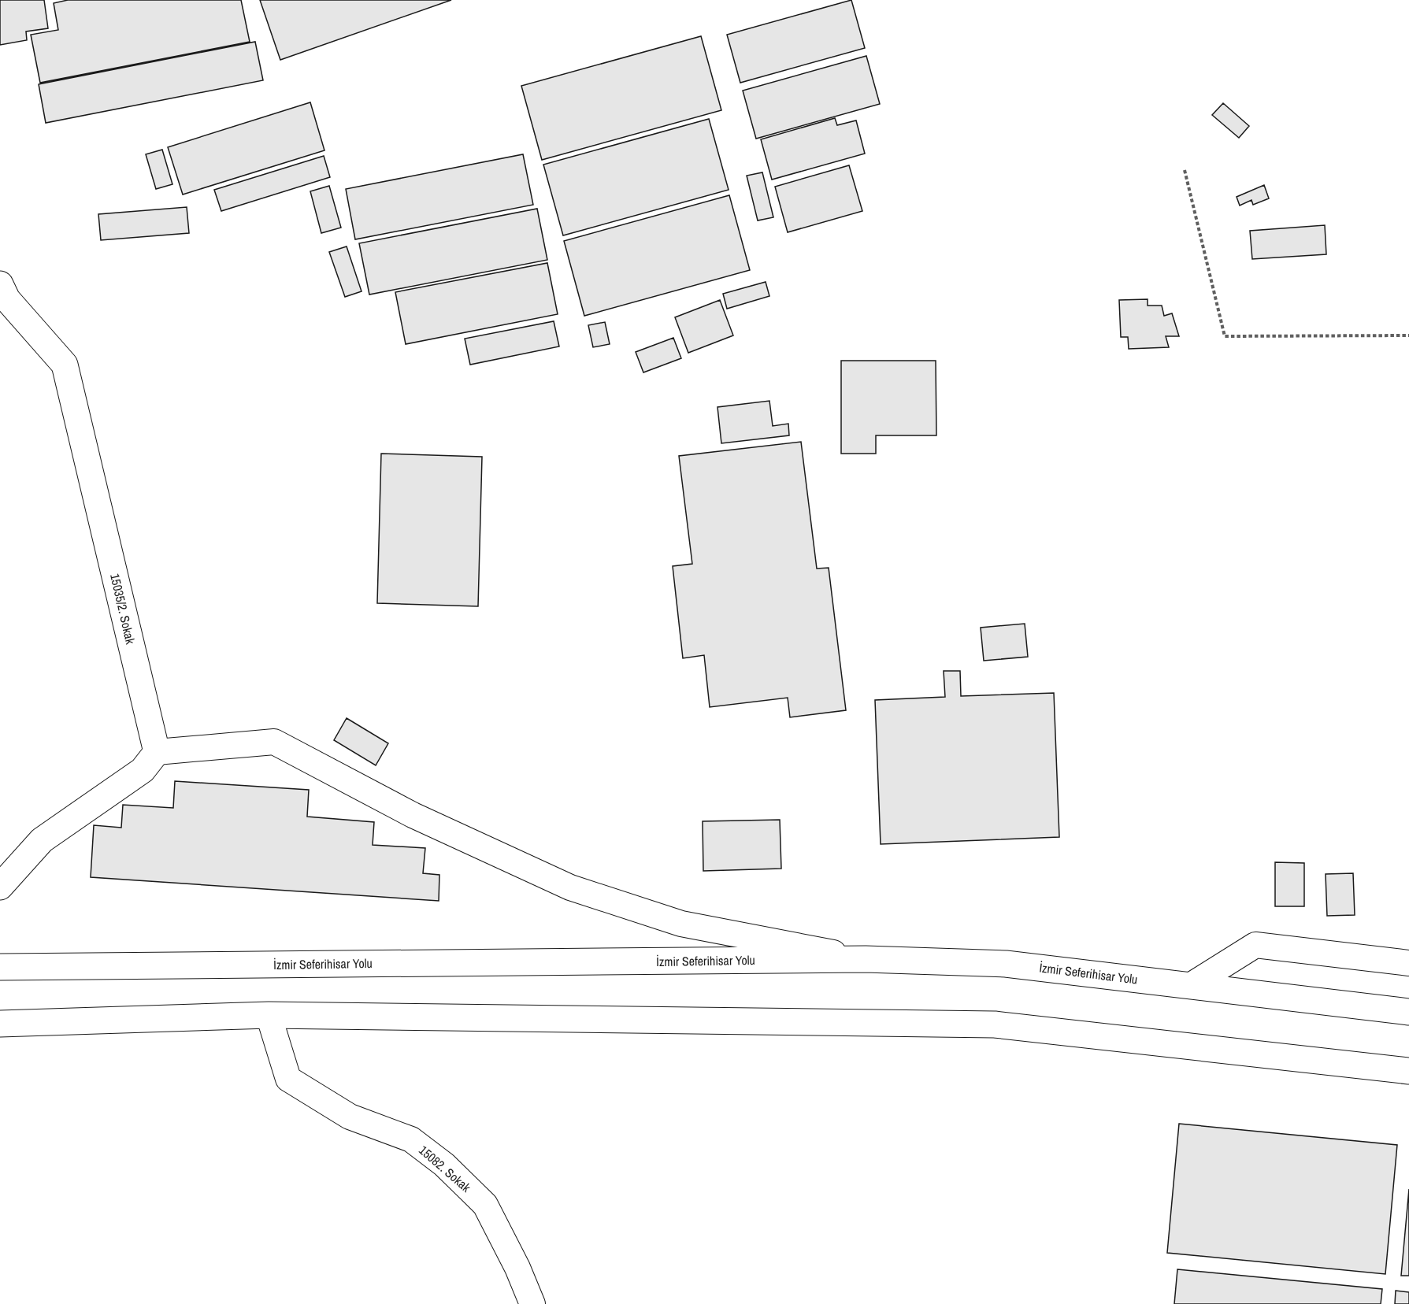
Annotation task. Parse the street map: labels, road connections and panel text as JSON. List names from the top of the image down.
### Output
{
  "streets": {
    "main road": ["15035/2. Sokak", "İzmir Seferihisar Yolu"],
    "street": ["15082. Sokak"]
  }
}
